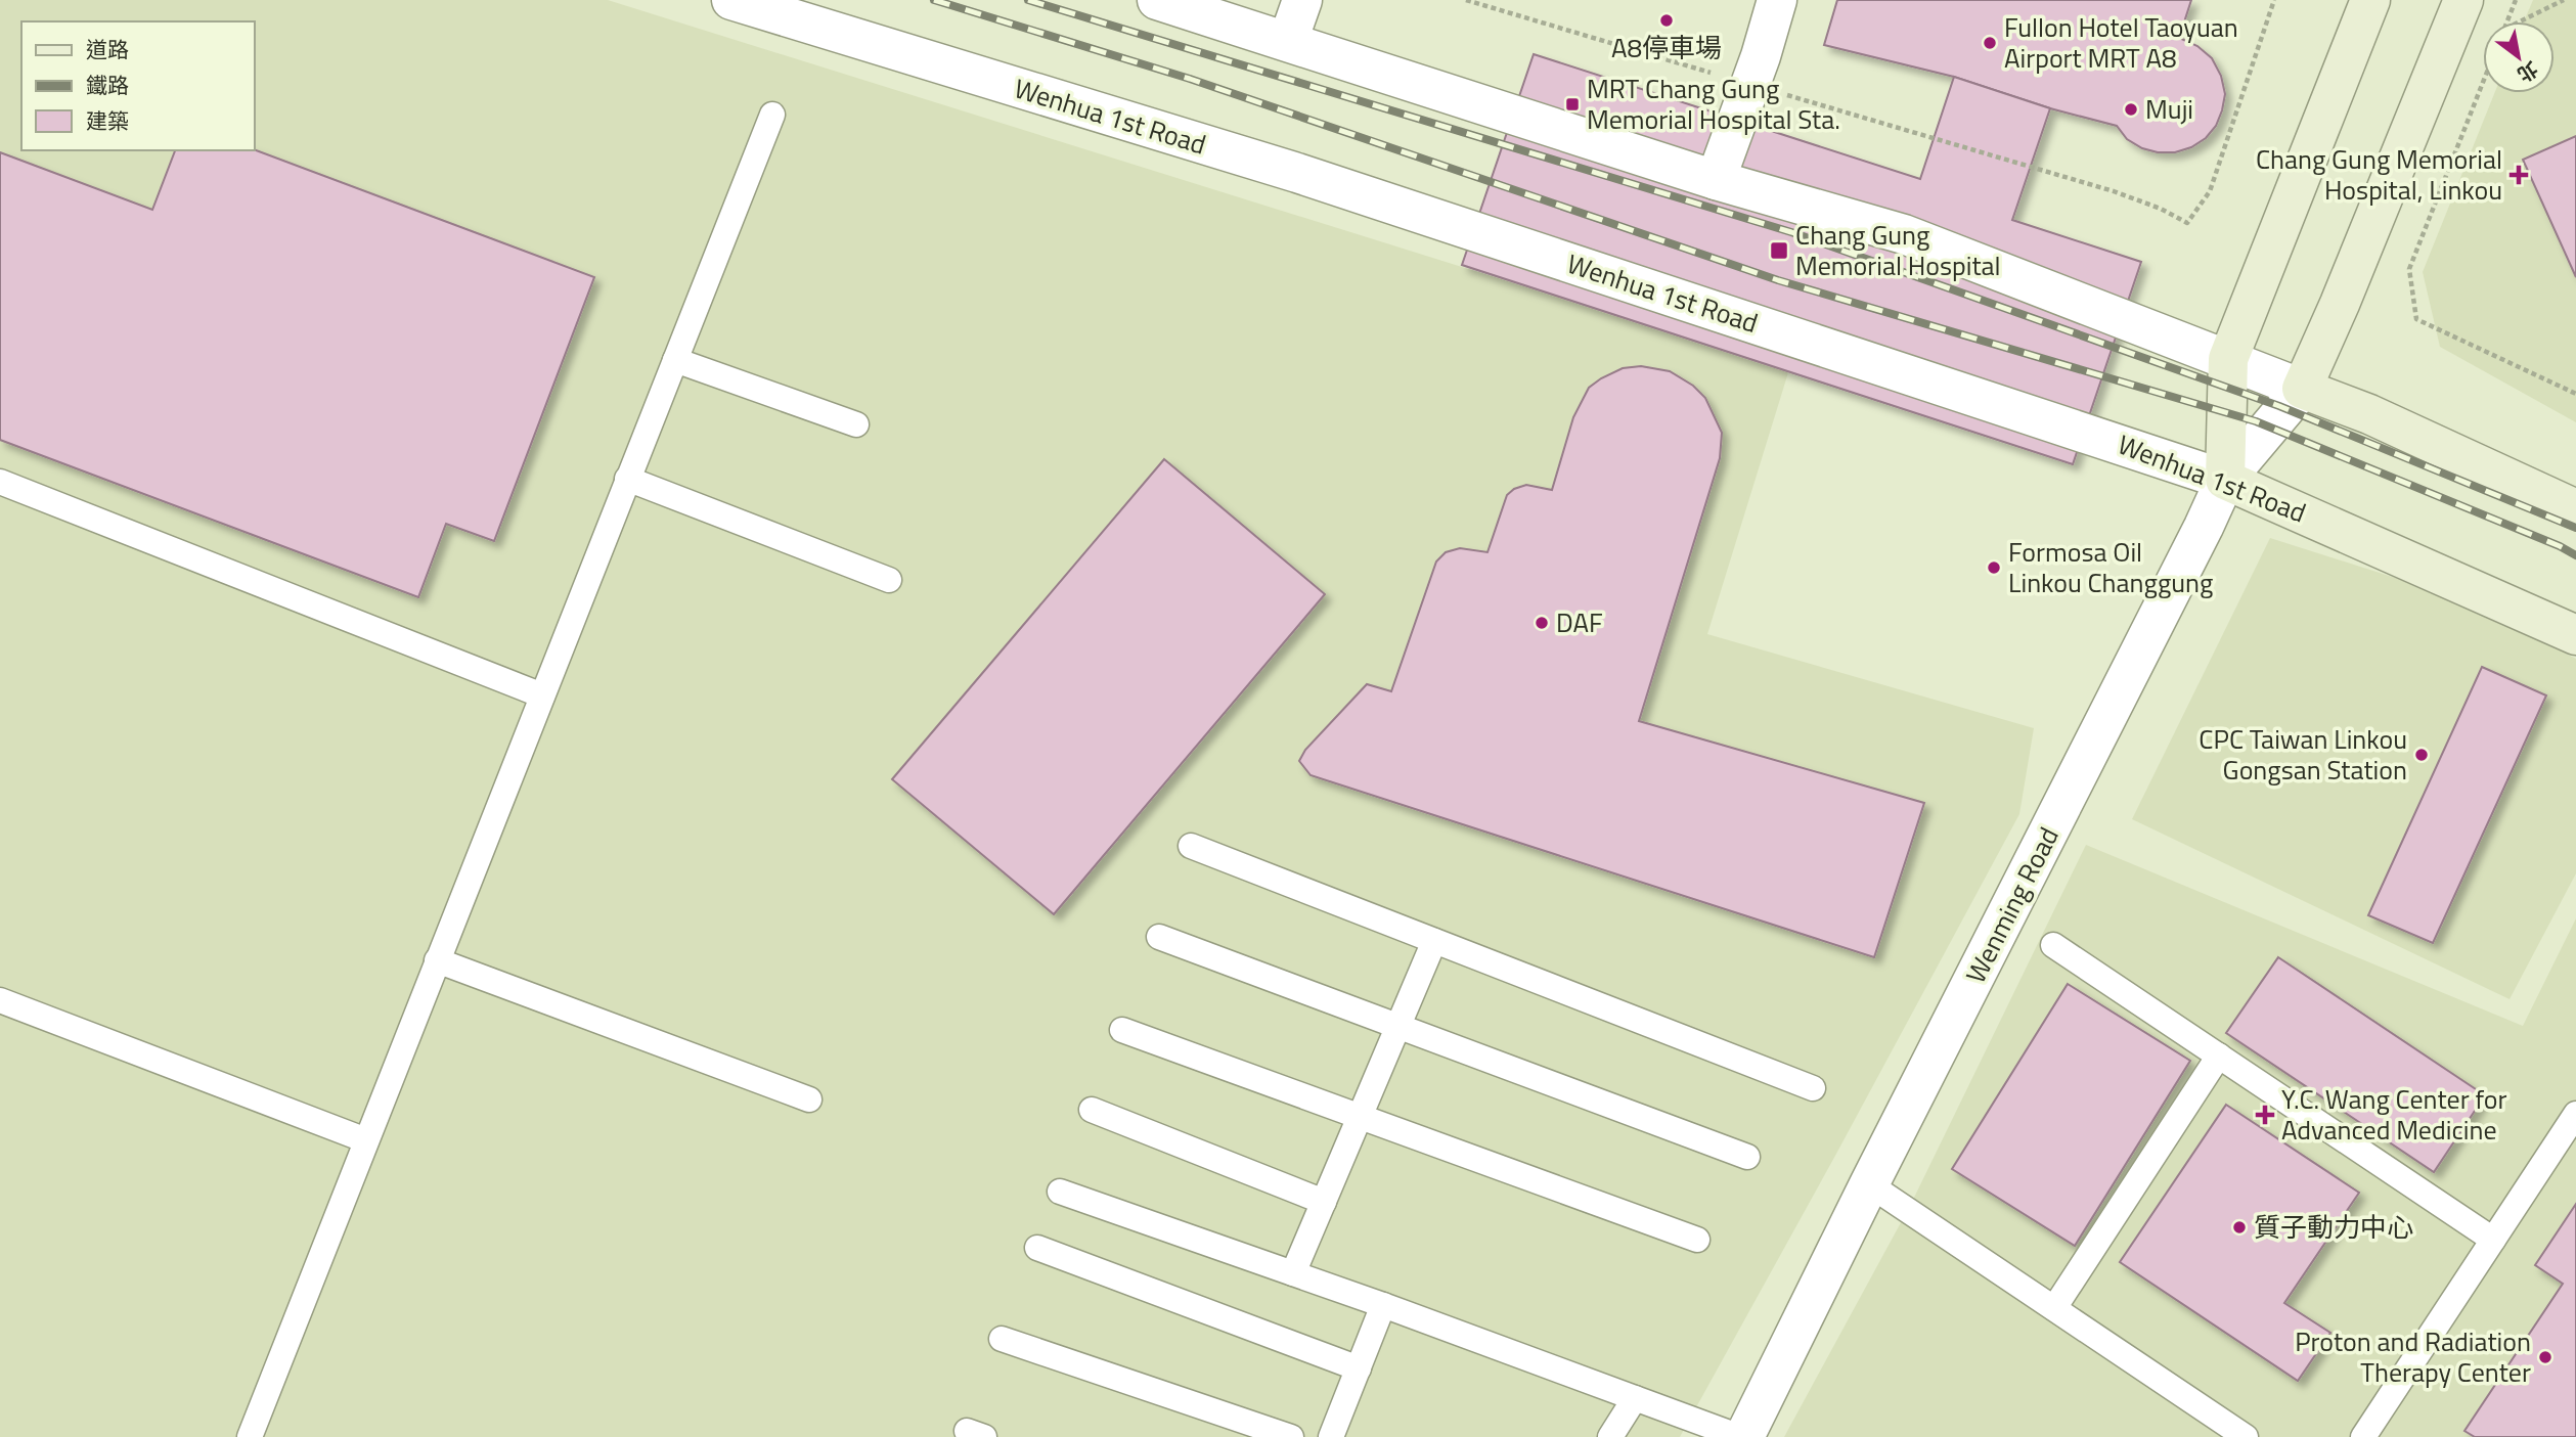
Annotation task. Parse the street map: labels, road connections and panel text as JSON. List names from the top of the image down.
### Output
{
  "streets": {
    "main road": ["Wenhua 1st Road"],
    "street": ["Wenming Road"]
  },
  "crossings": [
    ["Wenhua 1st Road", "Wenming Road"]
  ],
  "places": {
    "other": [
      "A8停車場",
      "Fullon Hotel Taoyuan Airport MRT A8",
      "Muji",
      "Formosa Oil Linkou Changgung",
      "DAF",
      "CPC Taiwan Linkou Gongsan Station",
      "質子動力中心",
      "Proton and Radiation Therapy Center"
    ],
    "transit": ["MRT Chang Gung Memorial Hospital Sta.", "Chang Gung Memorial Hospital"],
    "health": ["Chang Gung Memorial Hospital, Linkou", "Y.C. Wang Center for Advanced Medicine"]
  },
  "legend": ["道路", "鐵路", "建築"],
  "north": "bottom right"
}
